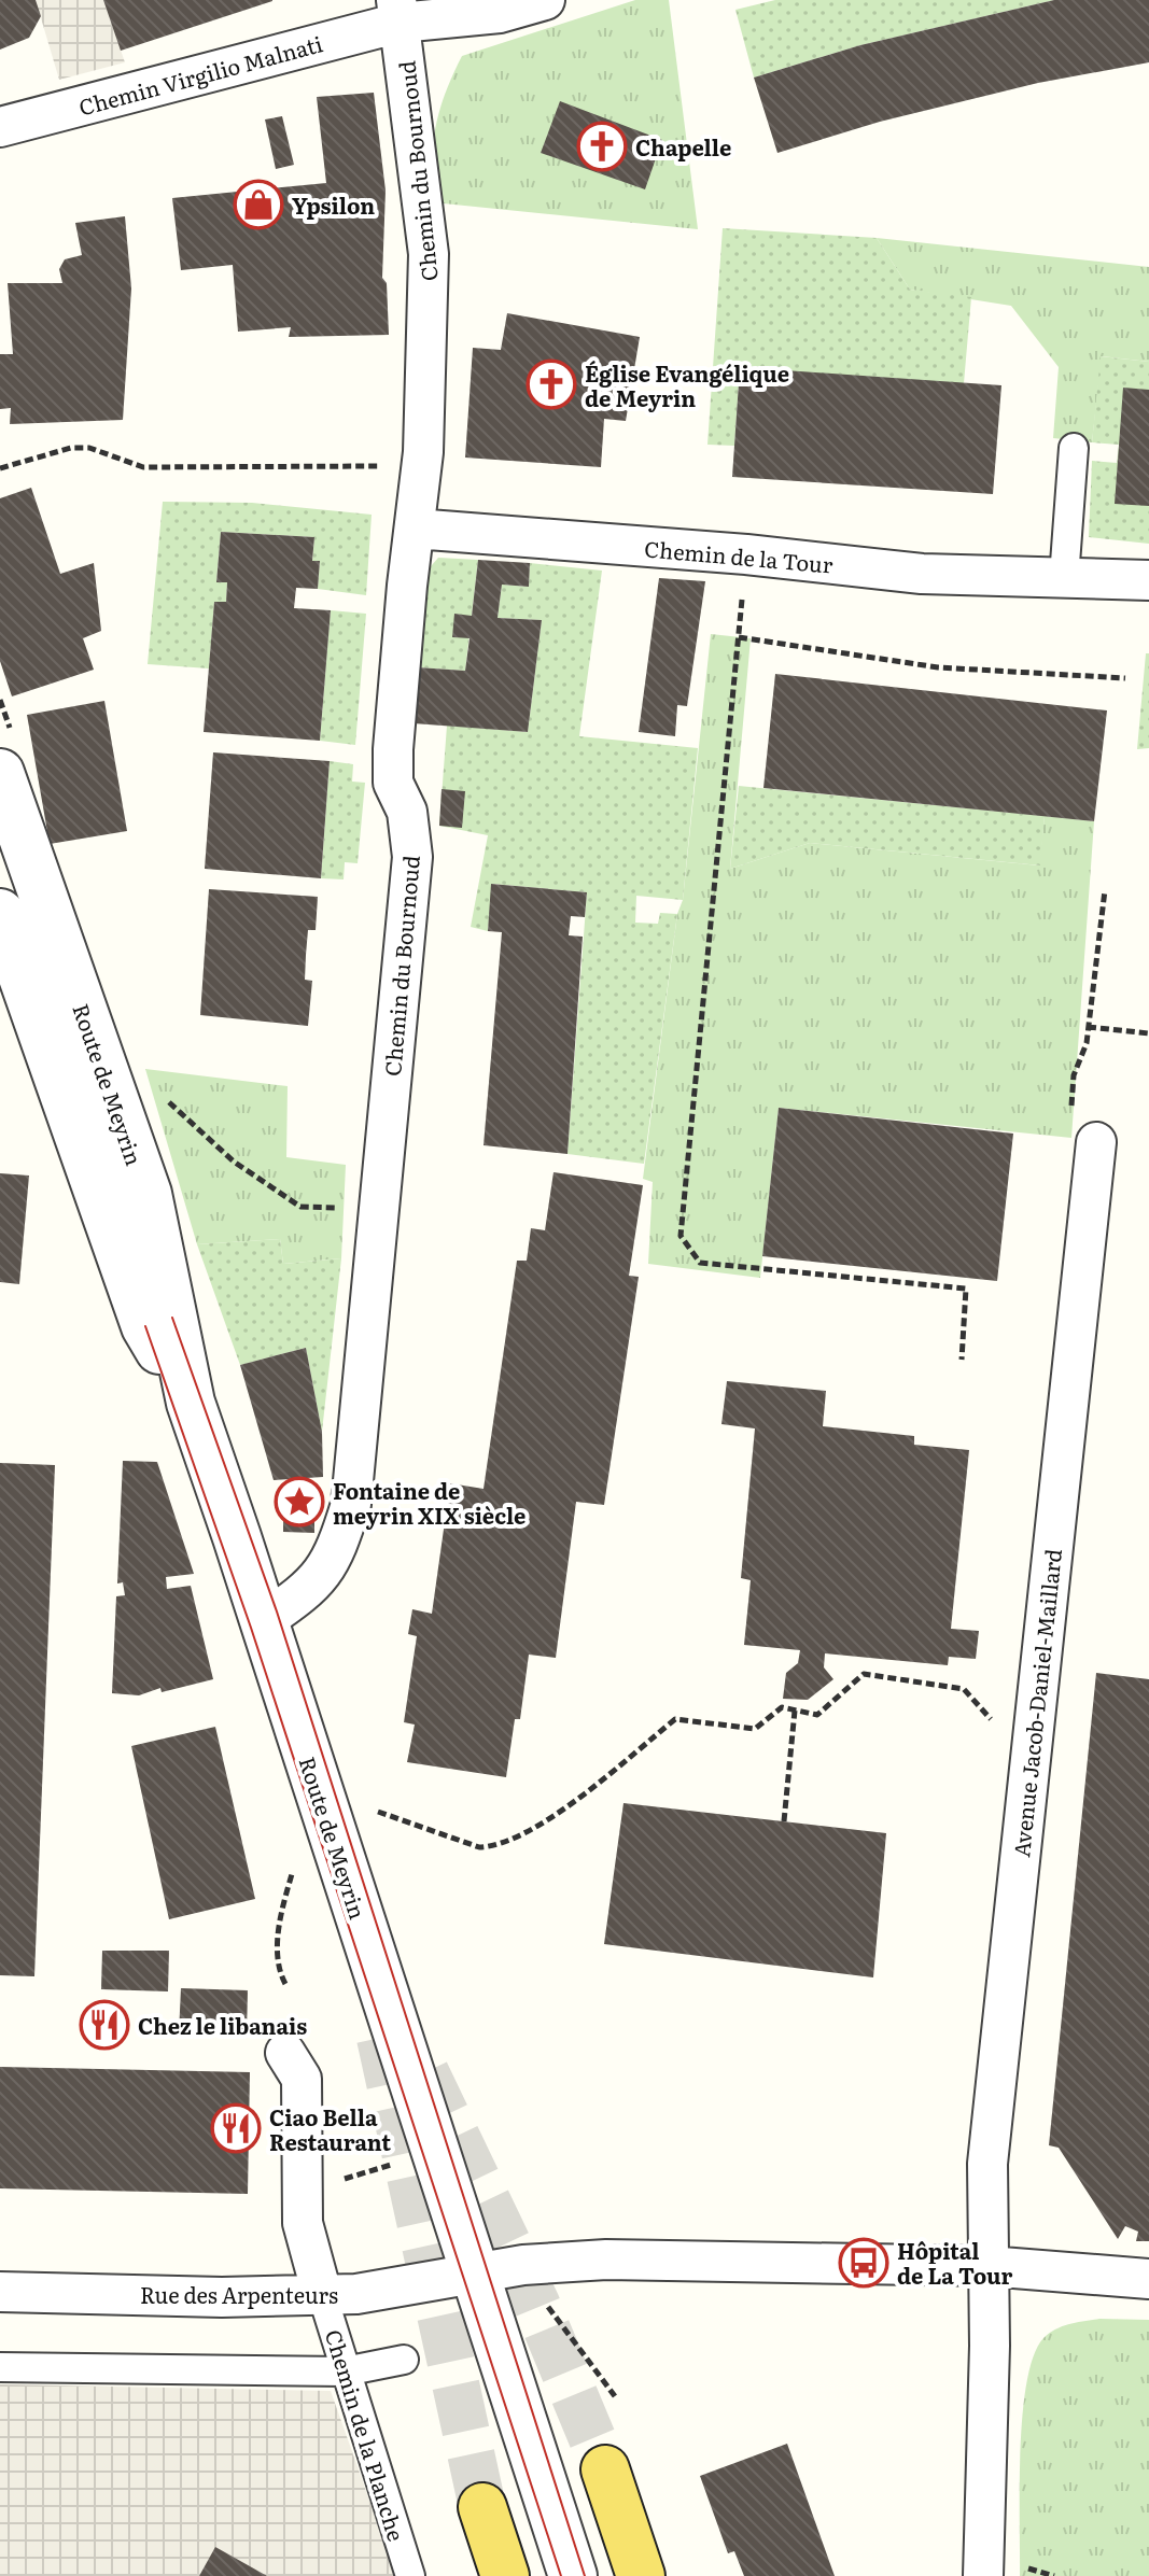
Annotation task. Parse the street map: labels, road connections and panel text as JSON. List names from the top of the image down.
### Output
{
  "streets": {
    "street": [
      "Chemin Virgilio Malnati",
      "Chemin du Bournoud",
      "Chemin de la Tour",
      "Route de Meyrin",
      "Avenue Jacob-Daniel-Maillard",
      "Rue des Arpenteurs",
      "Chemin de la Planche"
    ]
  },
  "crossings": [
    ["Chemin Virgilio Malnati", "Chemin du Bournoud"],
    ["Chemin du Bournoud", "Chemin de la Tour"],
    ["Chemin du Bournoud", "Route de Meyrin"],
    ["Route de Meyrin", "Rue des Arpenteurs"],
    ["Rue des Arpenteurs", "Chemin de la Planche"]
  ],
  "places": {
    "church": ["Chapelle", "Église Evangélique de Meyrin"],
    "shop": ["Ypsilon"],
    "place": ["Fontaine de meyrin XIX siècle"],
    "restaurant": ["Chez le libanais", "Ciao Bella Restaurant"],
    "bus stop": ["Hôpital de La Tour"]
  }
}
